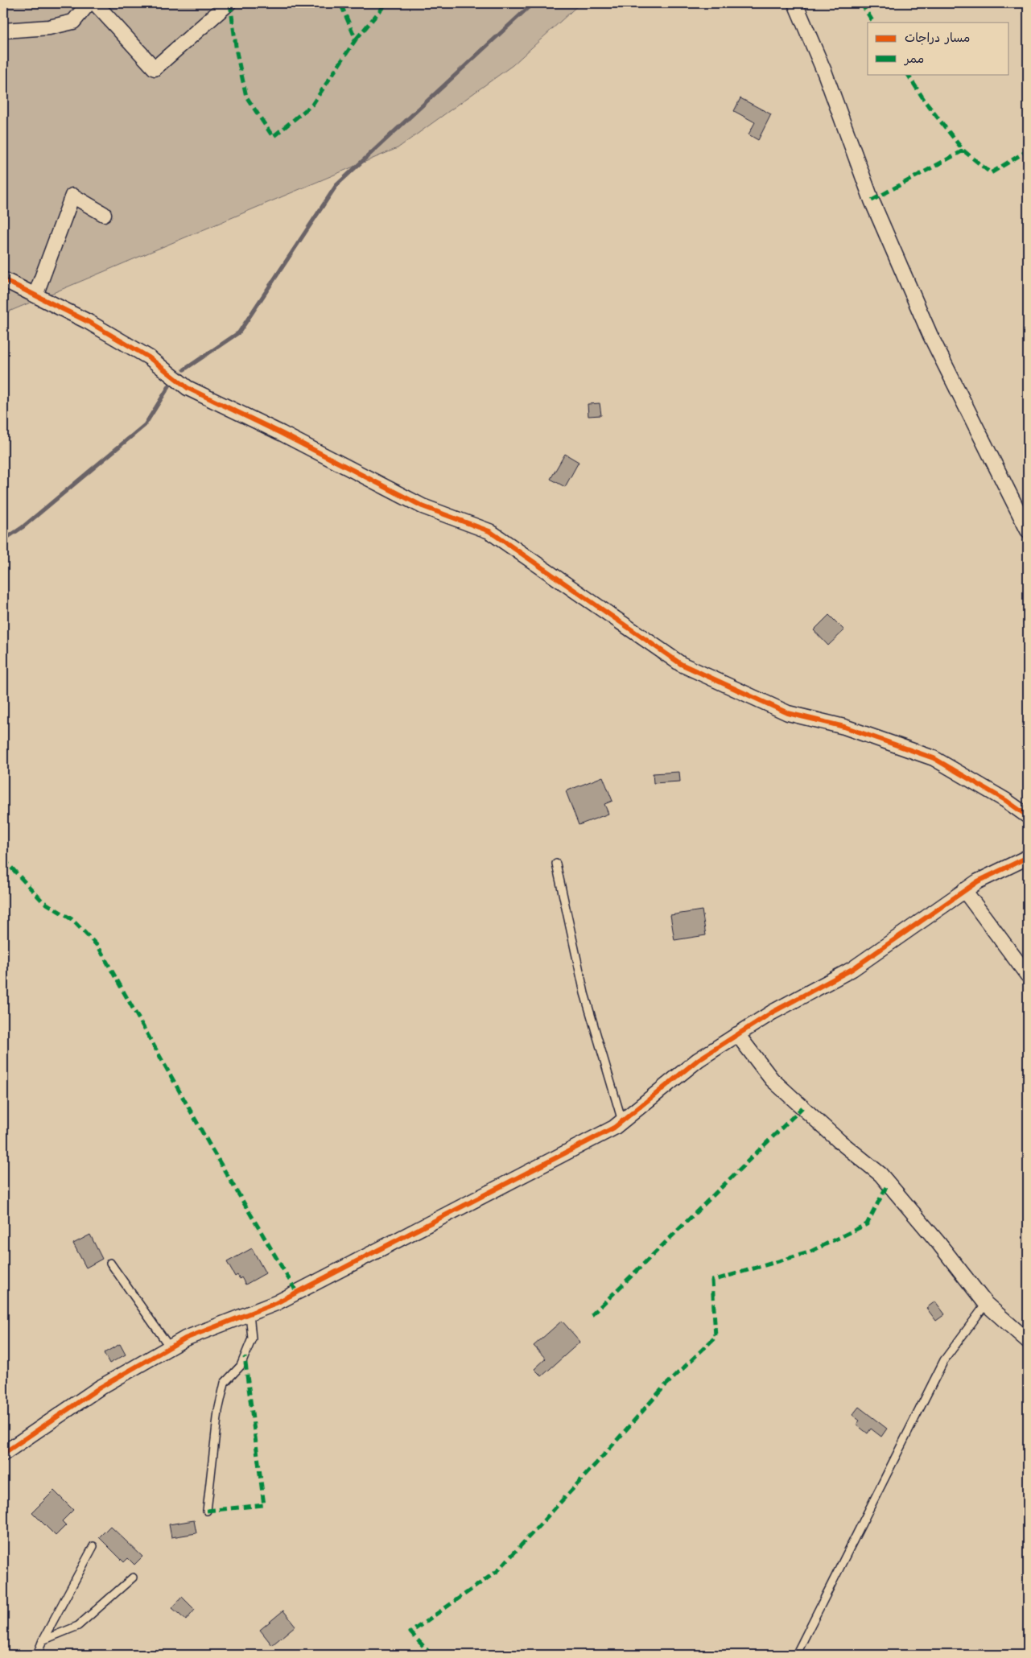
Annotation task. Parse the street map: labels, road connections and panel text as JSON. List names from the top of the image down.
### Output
{
  "legend": ["مسار دراجات", "ممر"]
}
